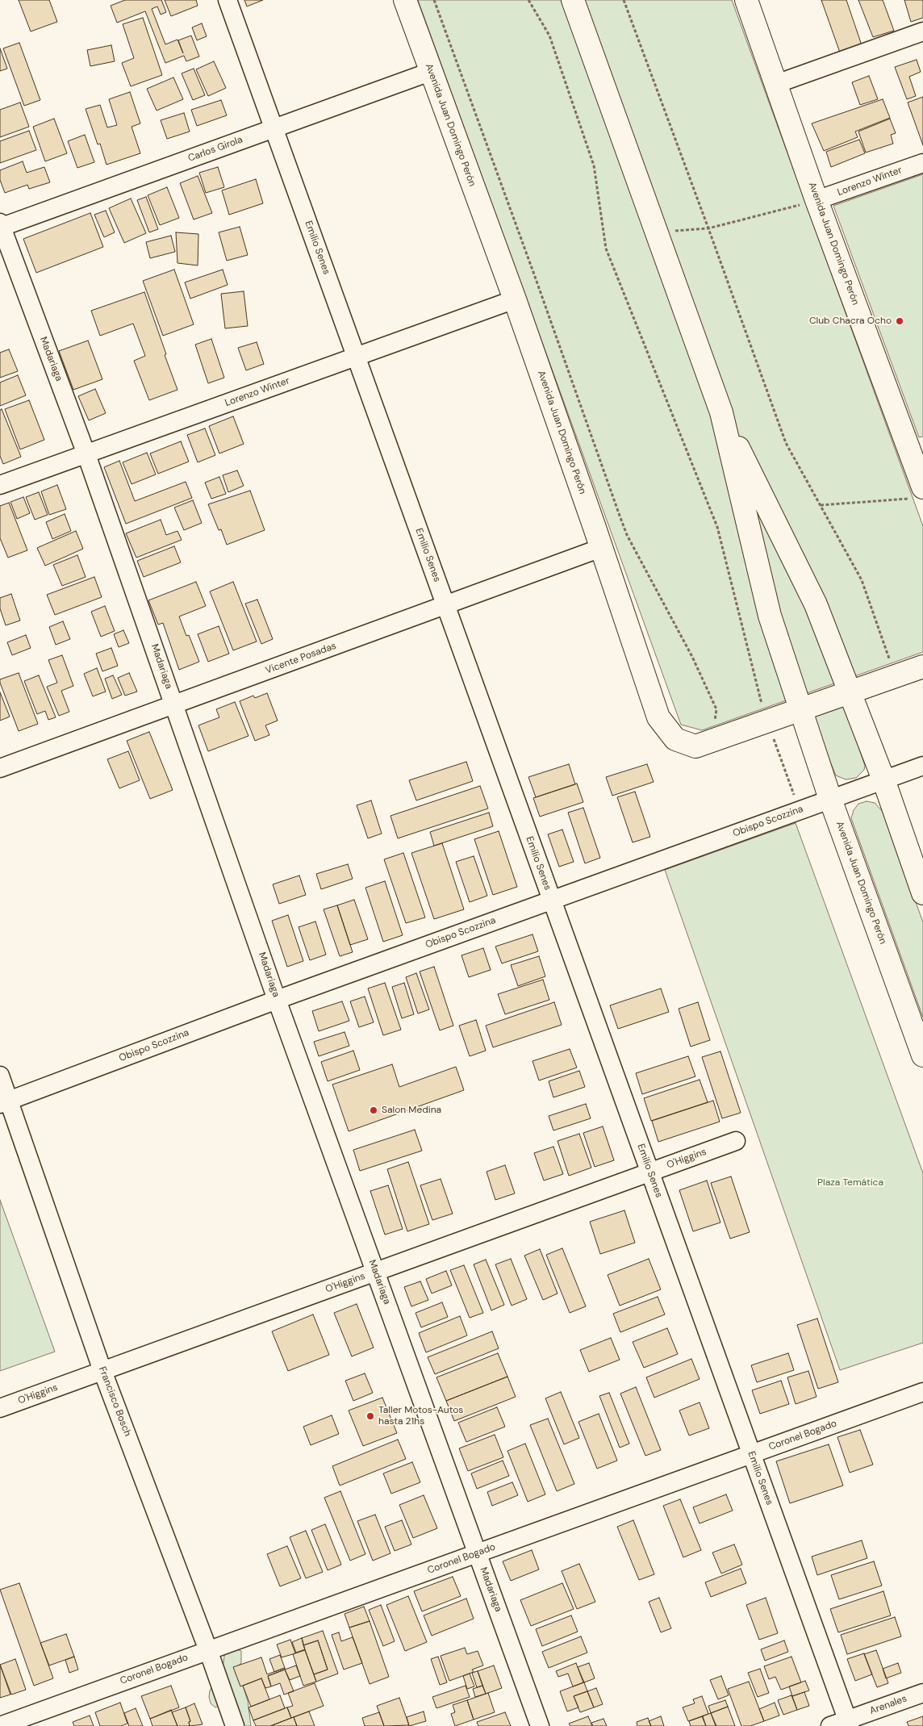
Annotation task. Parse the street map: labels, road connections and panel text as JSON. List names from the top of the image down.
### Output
{
  "streets": {
    "main road": ["Avenida Juan Domingo Perón"],
    "street": [
      "Carlos Girola",
      "Lorenzo Winter",
      "Emilio Senes",
      "Madariaga",
      "Vicente Posadas",
      "Obispo Scozzina",
      "O'Higgins",
      "Francisco Bosch",
      "Coronel Bogado",
      "Arenales"
    ]
  },
  "crossings": [
    ["Avenida Juan Domingo Perón", "Carlos Girola"],
    ["Avenida Juan Domingo Perón", "Lorenzo Winter"],
    ["Avenida Juan Domingo Perón", "Vicente Posadas"],
    ["Avenida Juan Domingo Perón", "Obispo Scozzina"],
    ["Carlos Girola", "Emilio Senes"],
    ["Carlos Girola", "Madariaga"],
    ["Lorenzo Winter", "Emilio Senes"],
    ["Lorenzo Winter", "Madariaga"],
    ["Emilio Senes", "Vicente Posadas"],
    ["Emilio Senes", "Obispo Scozzina"],
    ["Emilio Senes", "O'Higgins"],
    ["Emilio Senes", "Coronel Bogado"],
    ["Emilio Senes", "Arenales"],
    ["Madariaga", "Vicente Posadas"],
    ["Madariaga", "Obispo Scozzina"],
    ["Madariaga", "O'Higgins"],
    ["Madariaga", "Coronel Bogado"],
    ["Obispo Scozzina", "Francisco Bosch"],
    ["O'Higgins", "Francisco Bosch"],
    ["Francisco Bosch", "Coronel Bogado"]
  ],
  "parks": ["Plaza Temática"],
  "places": ["Club Chacra Ocho", "Salon Medina", "Taller Motos-Autos hasta 21hs"]
}
